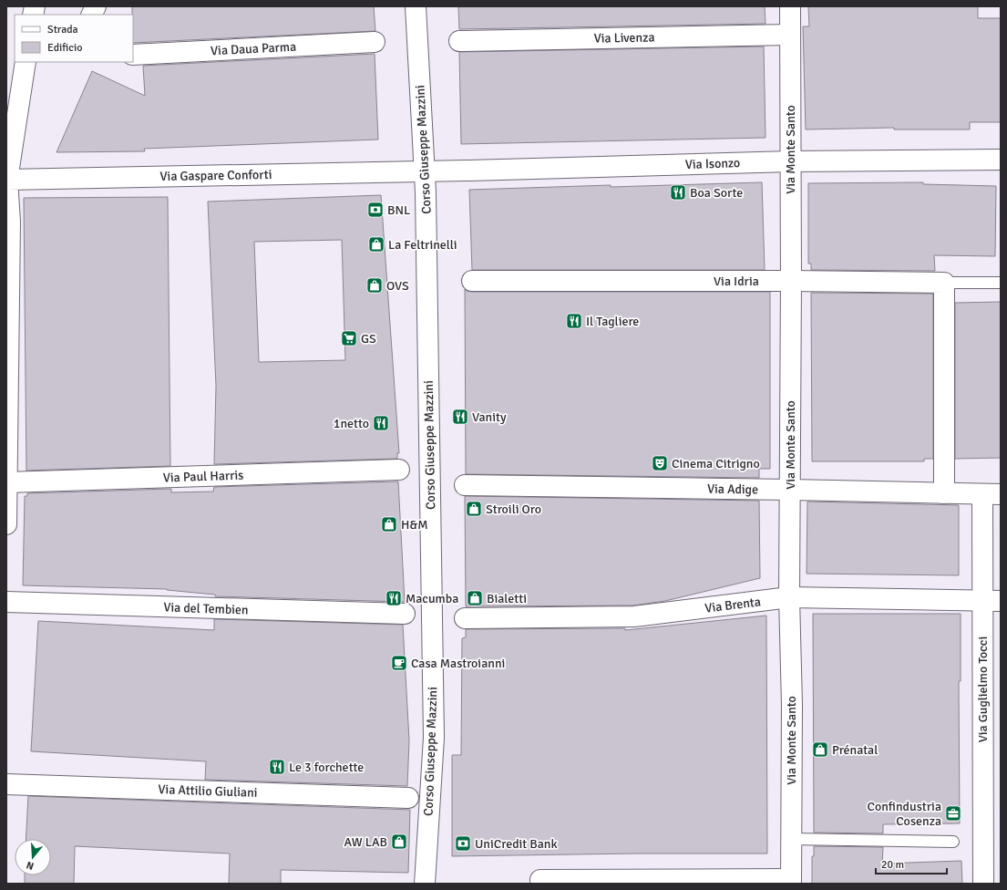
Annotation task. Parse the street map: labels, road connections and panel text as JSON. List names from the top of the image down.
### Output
{
  "streets": {
    "street": [
      "Via Livenza",
      "Via Daua Parma",
      "Corso Giuseppe Mazzini",
      "Via Monte Santo",
      "Via Isonzo",
      "Via Gaspare Conforti",
      "Via Idria",
      "Via Paul Harris",
      "Via Adige",
      "Via Brenta",
      "Via del Tembien",
      "Via Guglielmo Tocci",
      "Via Attilio Giuliani"
    ]
  },
  "crossings": [
    ["Via Livenza", "Via Monte Santo"],
    ["Corso Giuseppe Mazzini", "Via Isonzo"],
    ["Corso Giuseppe Mazzini", "Via Gaspare Conforti"],
    ["Via Monte Santo", "Via Isonzo"],
    ["Via Monte Santo", "Via Idria"],
    ["Via Monte Santo", "Via Adige"],
    ["Via Monte Santo", "Via Brenta"],
    ["Via Isonzo", "Via Gaspare Conforti"],
    ["Via Adige", "Via Guglielmo Tocci"],
    ["Via Brenta", "Via Guglielmo Tocci"]
  ],
  "places": {
    "restaurant": [
      "Boa Sorte",
      "Il Tagliere",
      "Vanity",
      "1netto",
      "Macumba",
      "Le 3 forchette"
    ],
    "bank": ["BNL", "UniCredit Bank"],
    "shop": [
      "La Feltrinelli",
      "OVS",
      "Stroili Oro",
      "H&M",
      "Bialetti",
      "Prénatal",
      "AW LAB"
    ],
    "supermarket": ["GS"],
    "theatre": ["Cinema Citrigno"],
    "cafe": ["Casa Mastroianni"],
    "office": ["Confindustria Cosenza"]
  },
  "legend": ["Strada", "Edificio"],
  "scale_bar": "20 m",
  "north": "bottom"
}
